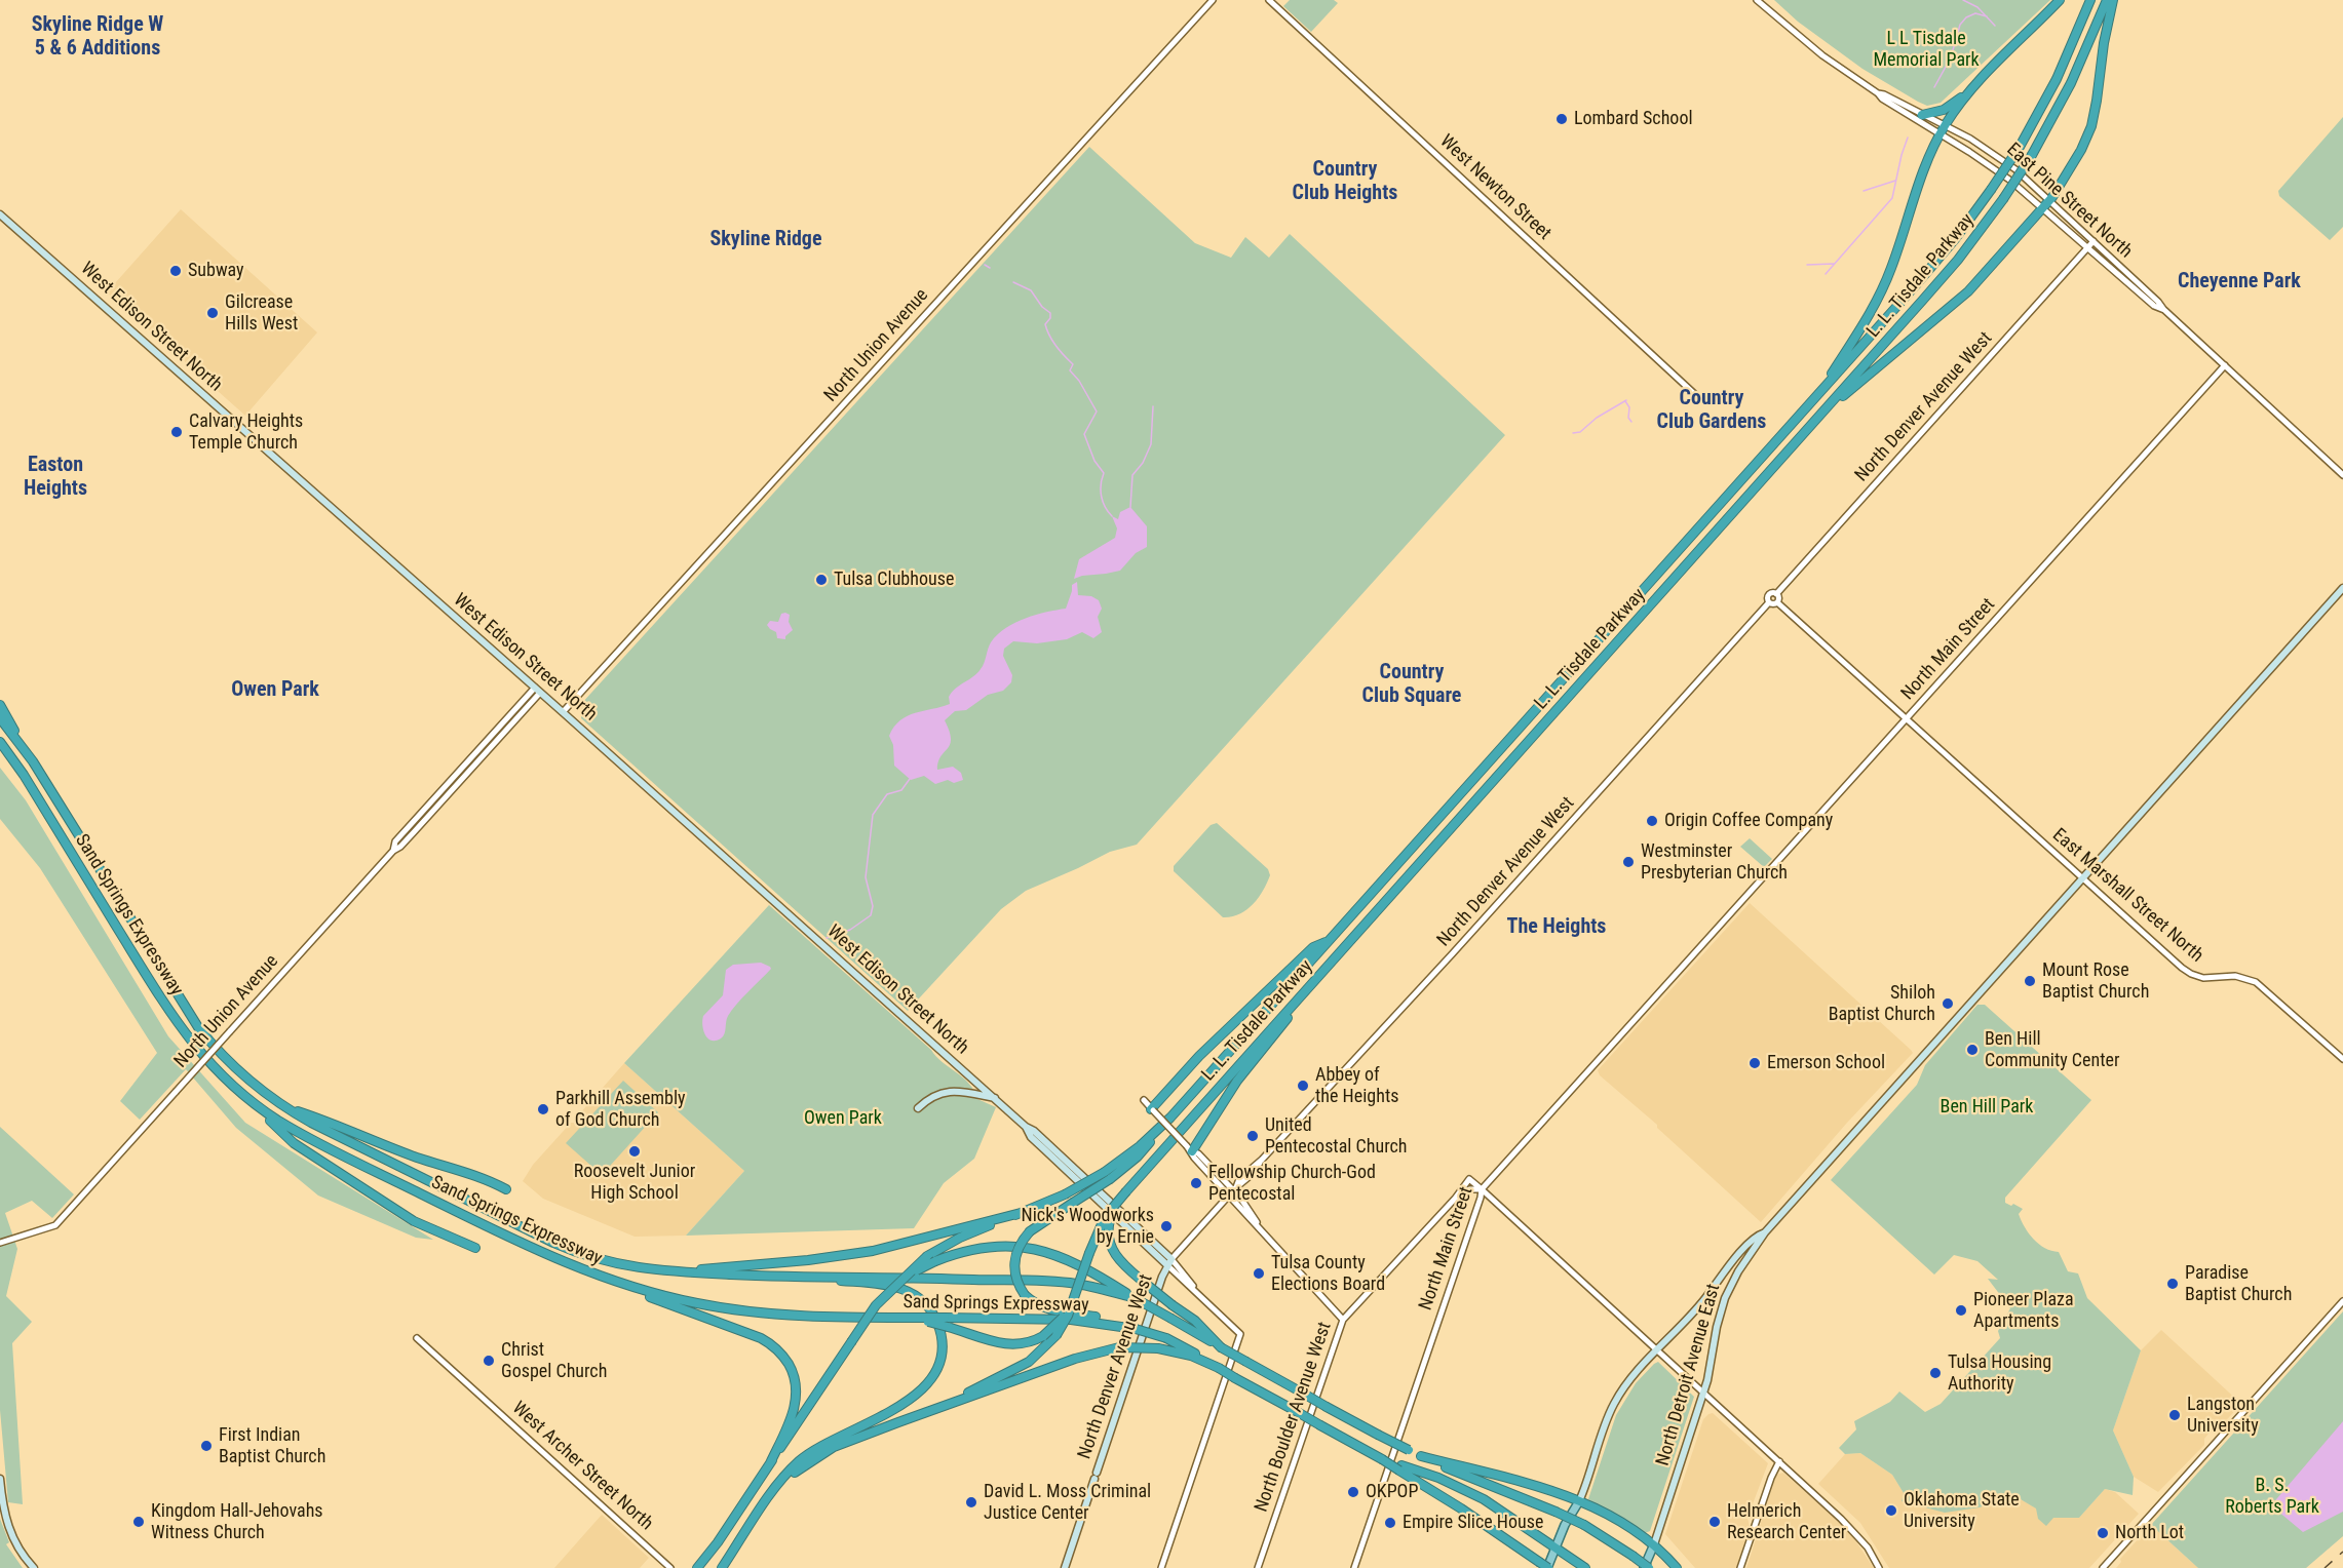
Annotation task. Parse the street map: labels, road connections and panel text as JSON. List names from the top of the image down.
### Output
{
  "streets": {
    "highway": ["L. L. Tisdale Parkway", "Sand Springs Expressway"],
    "main road": ["West Edison Street North", "North Denver Avenue West", "North Detroit Avenue East"],
    "street": [
      "West Newton Street",
      "East Pine Street North",
      "North Union Avenue",
      "North Main Street",
      "East Marshall Street North",
      "North Boulder Avenue West",
      "West Archer Street North"
    ]
  },
  "crossings": [
    ["East Pine Street North", "North Denver Avenue West"],
    ["East Pine Street North", "North Main Street"],
    ["West Edison Street North", "North Union Avenue"],
    ["West Edison Street North", "North Denver Avenue West"],
    ["North Denver Avenue West", "East Marshall Street North"],
    ["North Main Street", "East Marshall Street North"],
    ["North Main Street", "North Boulder Avenue West"]
  ],
  "districts": [
    "Skyline Ridge W 5 & 6 Additions",
    "Country Club Heights",
    "Skyline Ridge",
    "Cheyenne Park",
    "Country Club Gardens",
    "Easton Heights",
    "Country Club Square",
    "Owen Park",
    "The Heights"
  ],
  "parks": [
    "L L Tisdale Memorial Park",
    "Ben Hill Park",
    "Owen Park",
    "B. S. Roberts Park"
  ],
  "places": [
    "Lombard School",
    "Subway",
    "Gilcrease Hills West",
    "Calvary Heights Temple Church",
    "Tulsa Clubhouse",
    "Origin Coffee Company",
    "Westminster Presbyterian Church",
    "Mount Rose Baptist Church",
    "Shiloh Baptist Church",
    "Ben Hill Community Center",
    "Emerson School",
    "Abbey of the Heights",
    "Parkhill Assembly of God Church",
    "United Pentecostal Church",
    "Roosevelt Junior High School",
    "Fellowship Church-God Pentecostal",
    "Nick's Woodworks by Ernie",
    "Tulsa County Elections Board",
    "Paradise Baptist Church",
    "Pioneer Plaza Apartments",
    "Christ Gospel Church",
    "Tulsa Housing Authority",
    "Langston University",
    "First Indian Baptist Church",
    "OKPOP",
    "David L. Moss Criminal Justice Center",
    "Oklahoma State University",
    "Kingdom Hall-Jehovahs Witness Church",
    "Helmerich Research Center",
    "Empire Slice House",
    "North Lot"
  ]
}
